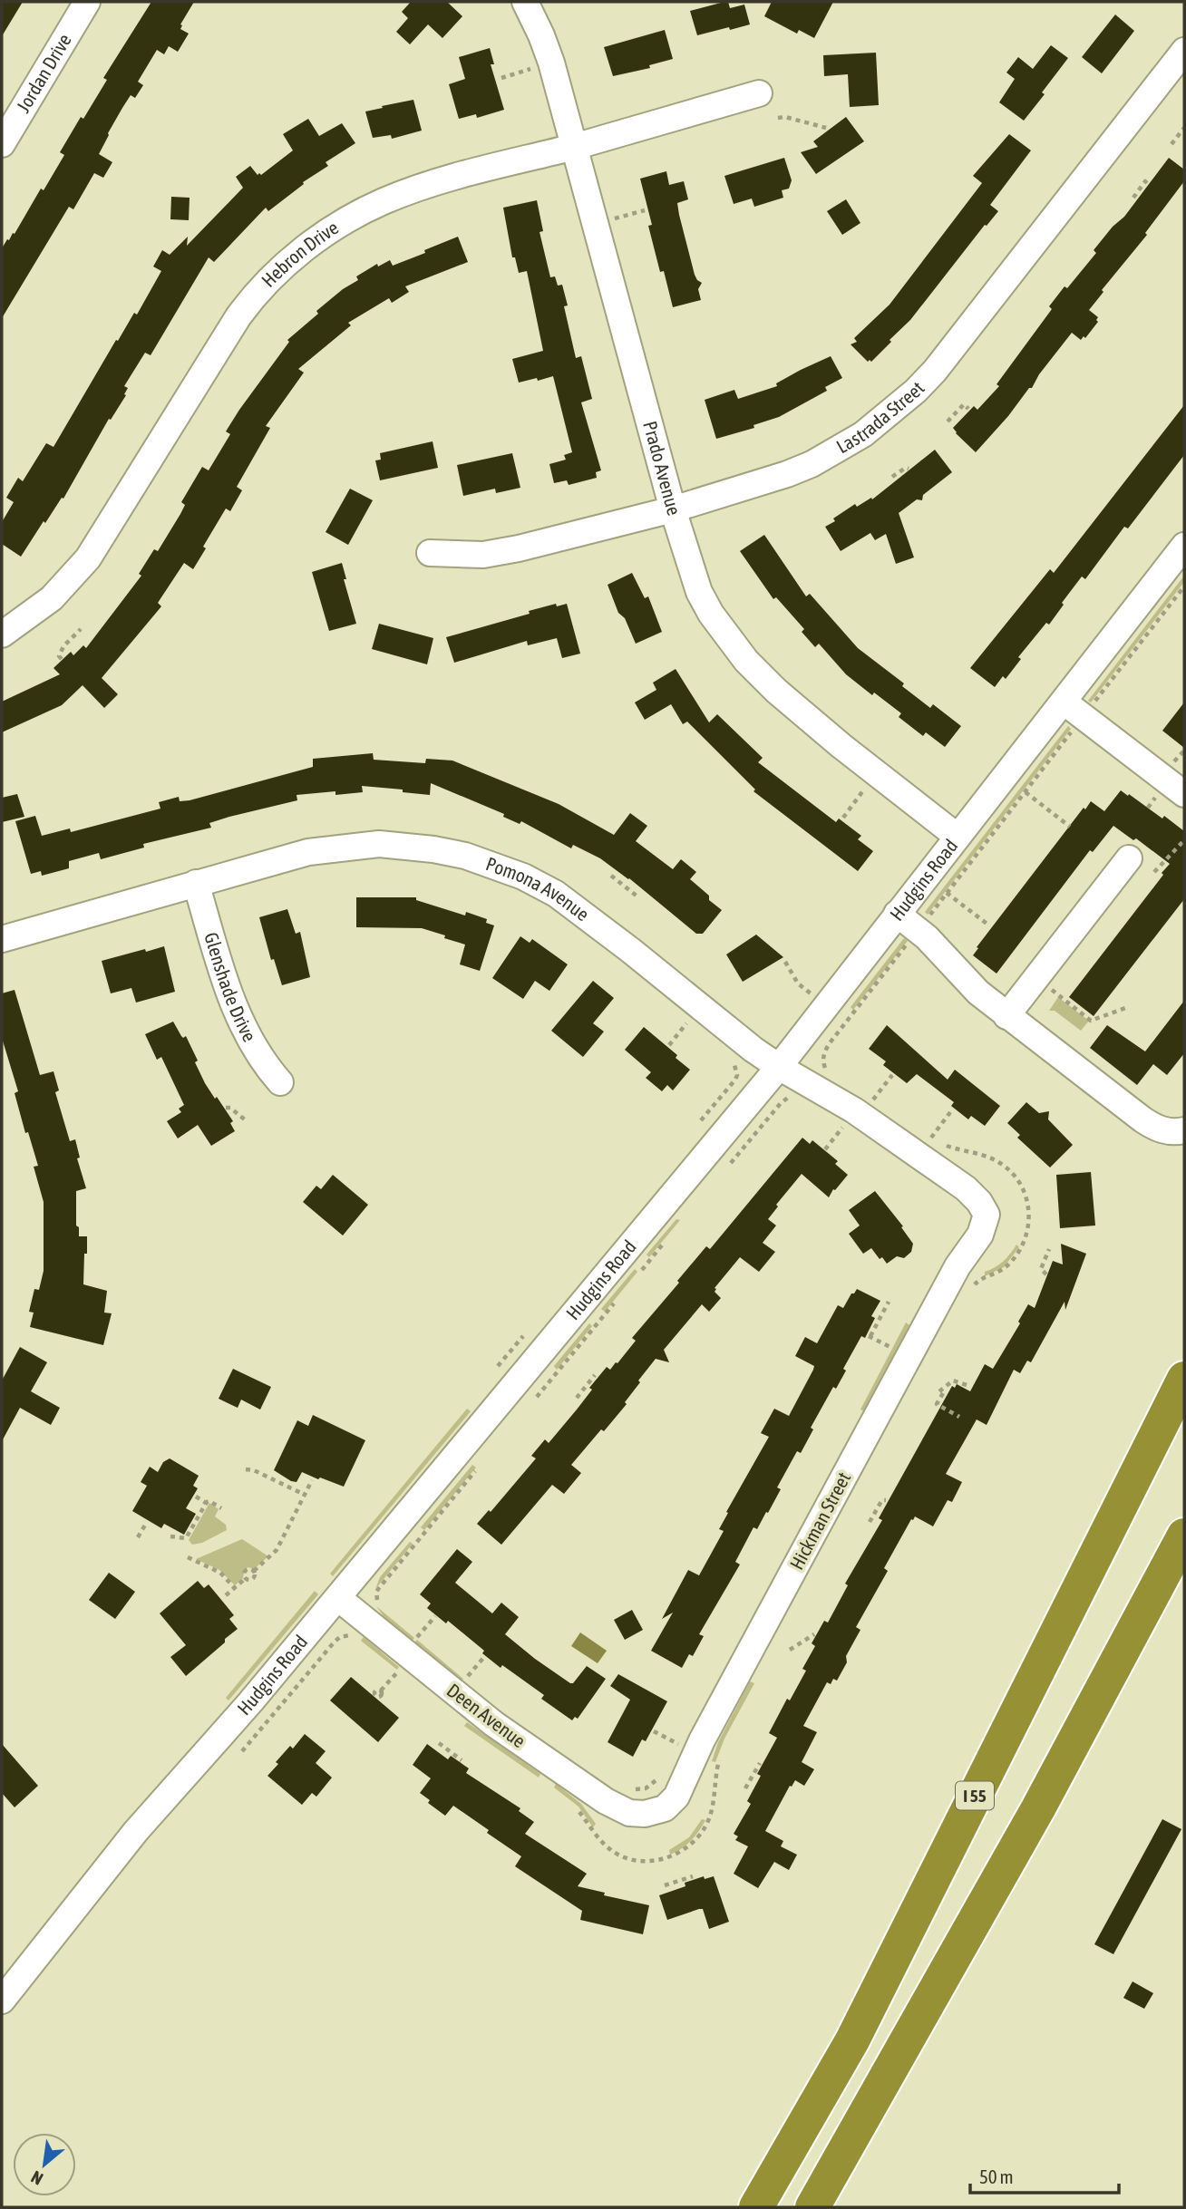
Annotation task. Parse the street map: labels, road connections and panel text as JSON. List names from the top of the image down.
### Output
{
  "streets": {
    "highway": ["I 55"],
    "street": [
      "Jordan Drive",
      "Hebron Drive",
      "Lastrada Street",
      "Prado Avenue",
      "Hudgins Road",
      "Pomona Avenue",
      "Glenshade Drive",
      "Hickman Street",
      "Deen Avenue"
    ]
  },
  "crossings": [
    ["Hebron Drive", "Prado Avenue"],
    ["Lastrada Street", "Prado Avenue"],
    ["Prado Avenue", "Hudgins Road"],
    ["Hudgins Road", "Pomona Avenue"],
    ["Hudgins Road", "Deen Avenue"],
    ["Pomona Avenue", "Glenshade Drive"],
    ["Pomona Avenue", "Hickman Street"],
    ["Hickman Street", "Deen Avenue"]
  ],
  "scale_bar": "50 m",
  "north": "bottom left"
}
